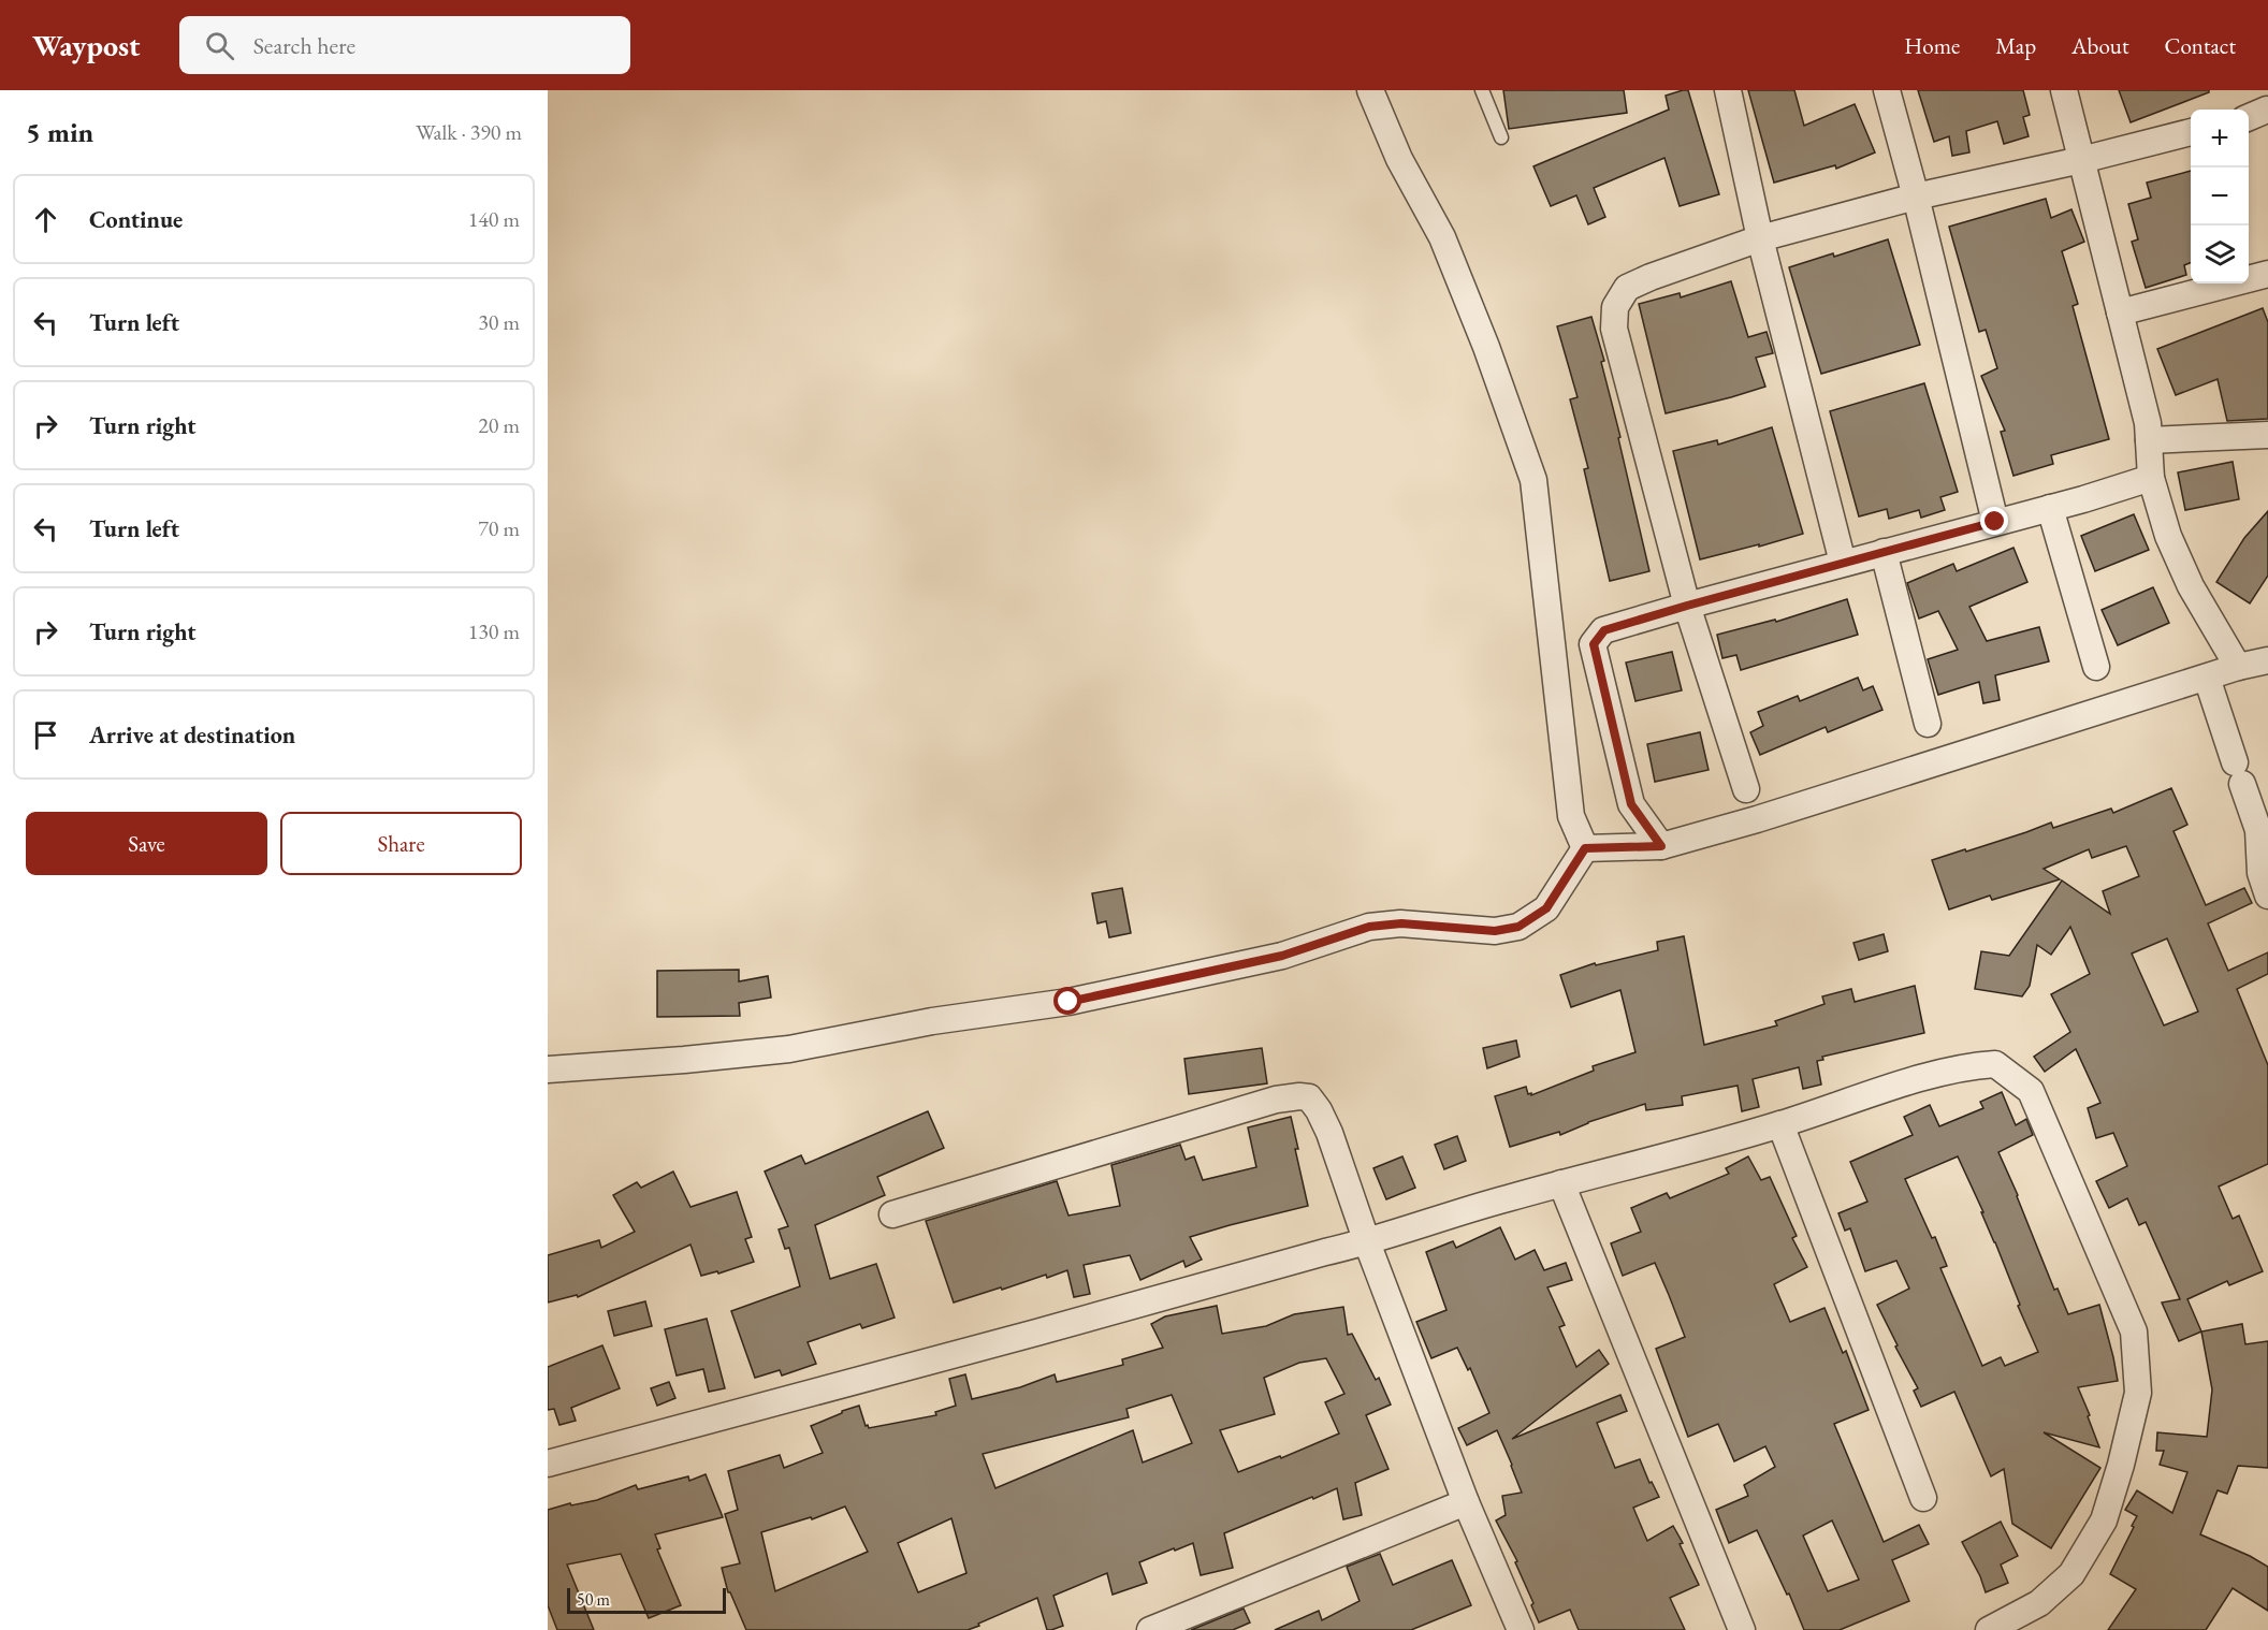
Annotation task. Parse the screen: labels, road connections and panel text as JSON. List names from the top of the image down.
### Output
{
  "scale_bar": "50 m",
  "page": {
    "header": "Waypost",
    "search": "Search here",
    "nav": [
      "Home",
      "Map",
      "About",
      "Contact"
    ],
    "heading": ["5 min", "Walk · 390 m"],
    "map_buttons": ["+", "−"],
    "list": [
      ["Continue", "140 m"],
      ["Turn left", "30 m"],
      ["Turn right", "20 m"],
      ["Turn left", "70 m"],
      ["Turn right", "130 m"],
      "Arrive at destination"
    ],
    "buttons": ["Save", "Share"],
    "scale": "50 m"
  }
}
